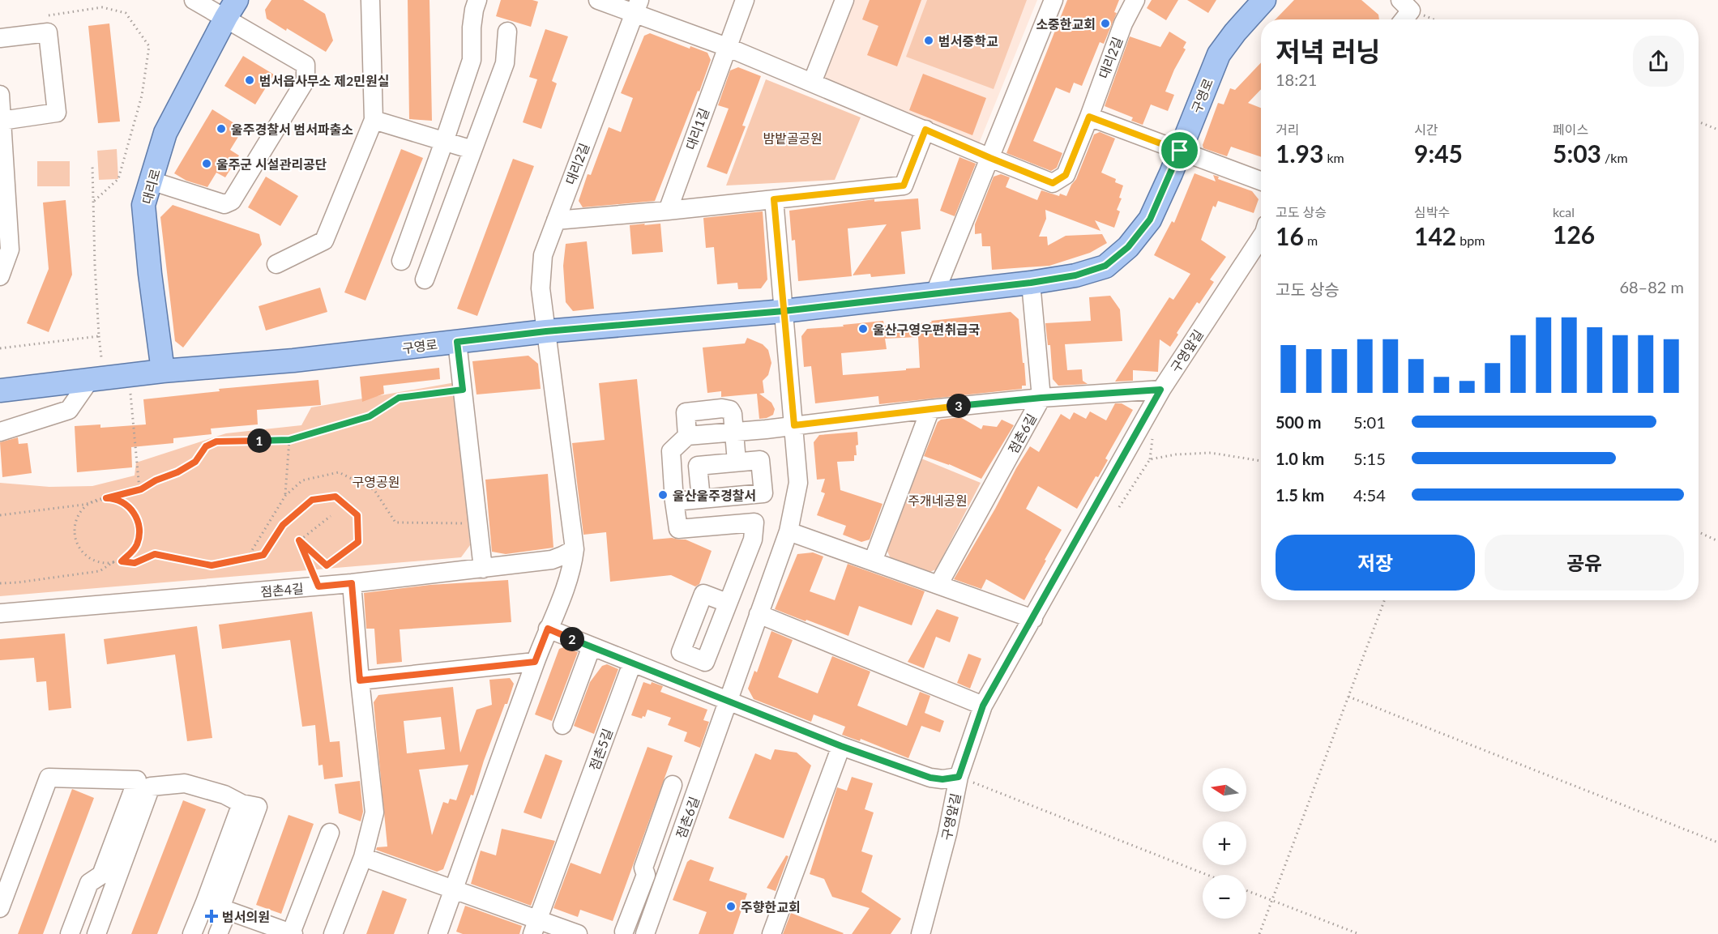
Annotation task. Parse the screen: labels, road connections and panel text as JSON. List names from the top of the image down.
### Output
{
  "streets": {
    "main road": ["구영로", "대리로"],
    "street": [
      "대리2길",
      "대리1길",
      "구영앞길",
      "점촌6길",
      "점촌4길",
      "점촌5길"
    ]
  },
  "crossings": [
    ["대리2길", "구영로"],
    ["구영로", "대리로"],
    ["구영로", "점촌6길"]
  ],
  "parks": ["밤밭골공원", "구영공원", "주개네공원"],
  "places": {
    "other": [
      "소중한교회",
      "범서중학교",
      "범서읍사무소 제2민원실",
      "울주경찰서 범서파출소",
      "울주군 시설관리공단",
      "울산구영우편취급국",
      "울산울주경찰서",
      "주향한교회"
    ],
    "health": ["범서의원"]
  },
  "north": "left",
  "page": {
    "heading": ["저녁 러닝", "18:21"],
    "stats": [
      ["거리", "1.93 km"],
      ["시간", "9:45"],
      ["페이스", "5:03 /km"],
      ["고도 상승", "16 m"],
      ["심박수", "142 bpm"],
      ["kcal", "126"]
    ],
    "chart": ["고도 상승", "68–82 m"],
    "pins": ["3", "1", "2"],
    "list": [
      {
        "name": "500 m",
        "note": "5:01"
      },
      {
        "name": "1.0 km",
        "note": "5:15"
      },
      {
        "name": "1.5 km",
        "note": "4:54"
      }
    ],
    "buttons": ["저장", "공유"],
    "map_buttons": ["+", "−"]
  }
}
